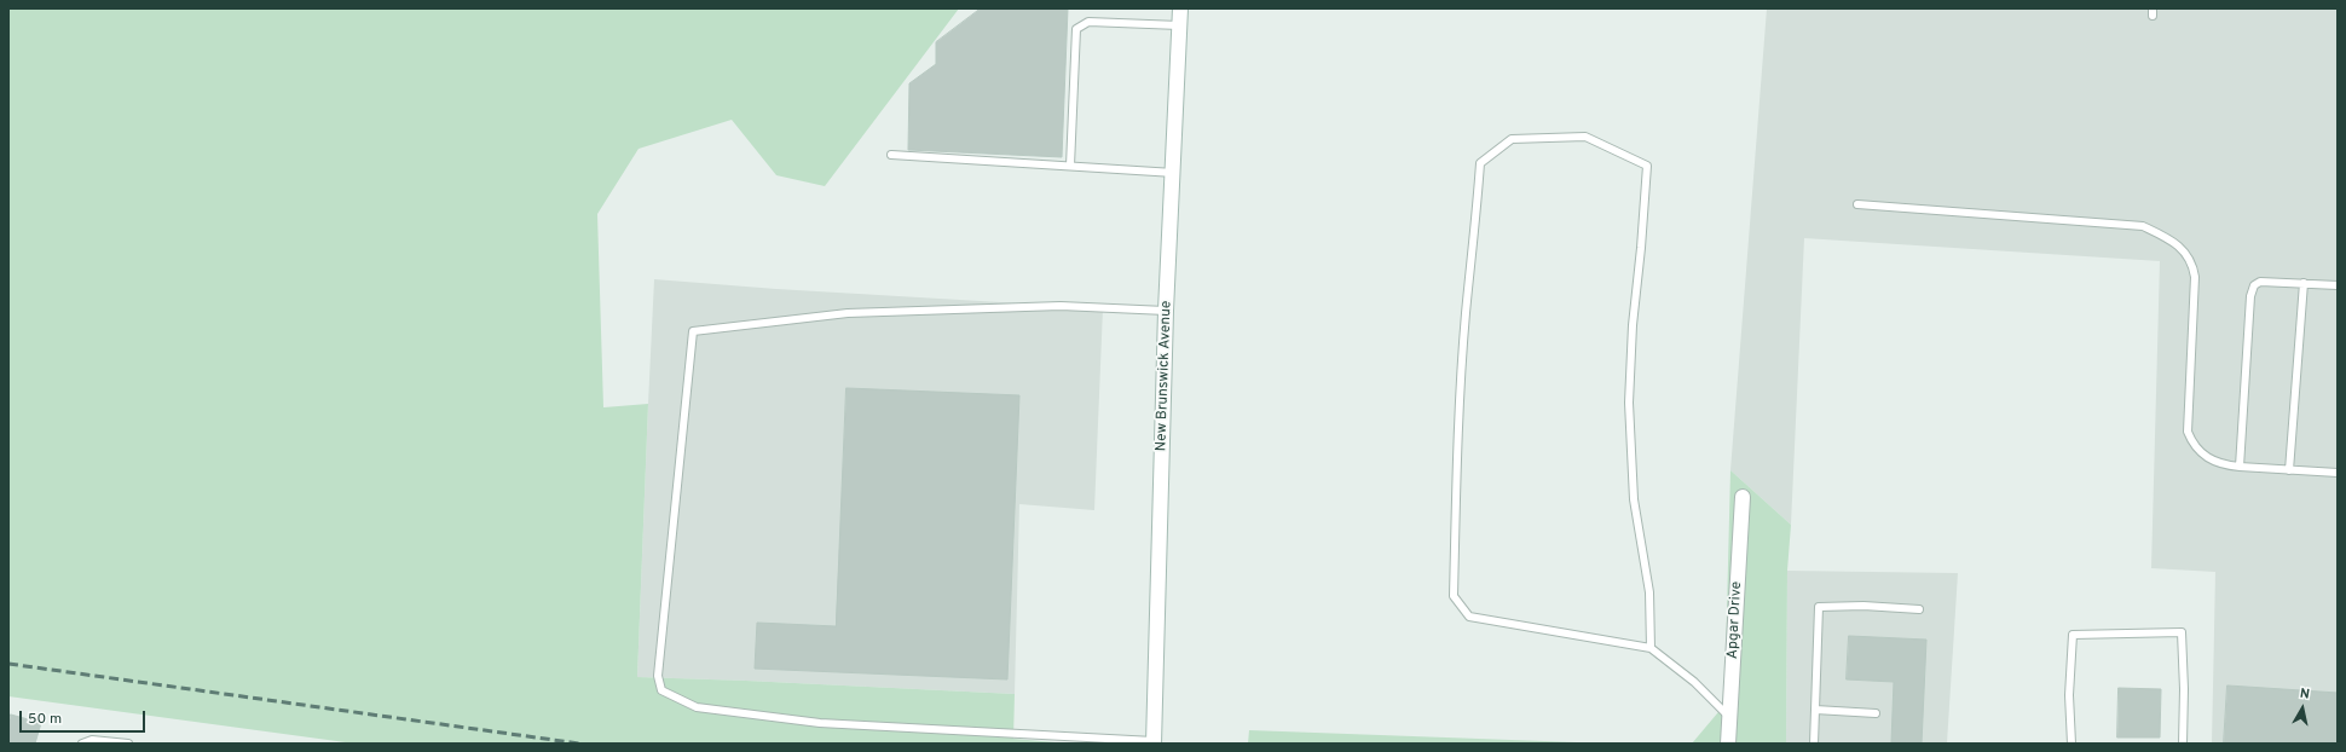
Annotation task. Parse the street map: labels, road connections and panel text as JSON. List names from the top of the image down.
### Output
{
  "streets": {
    "street": ["New Brunswick Avenue", "Apgar Drive"]
  },
  "scale_bar": "50 m",
  "north": "top"
}
